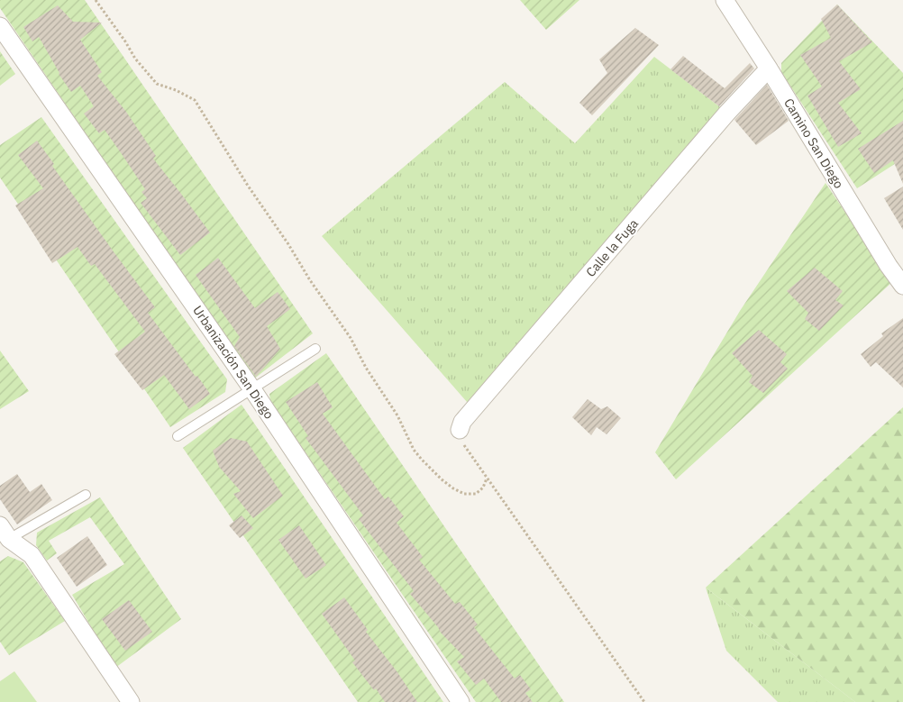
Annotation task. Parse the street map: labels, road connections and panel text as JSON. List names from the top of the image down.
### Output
{
  "streets": {
    "street": ["Camino San Diego", "Calle la Fuga", "Urbanización San Diego"]
  },
  "crossings": [
    ["Camino San Diego", "Calle la Fuga"]
  ]
}
